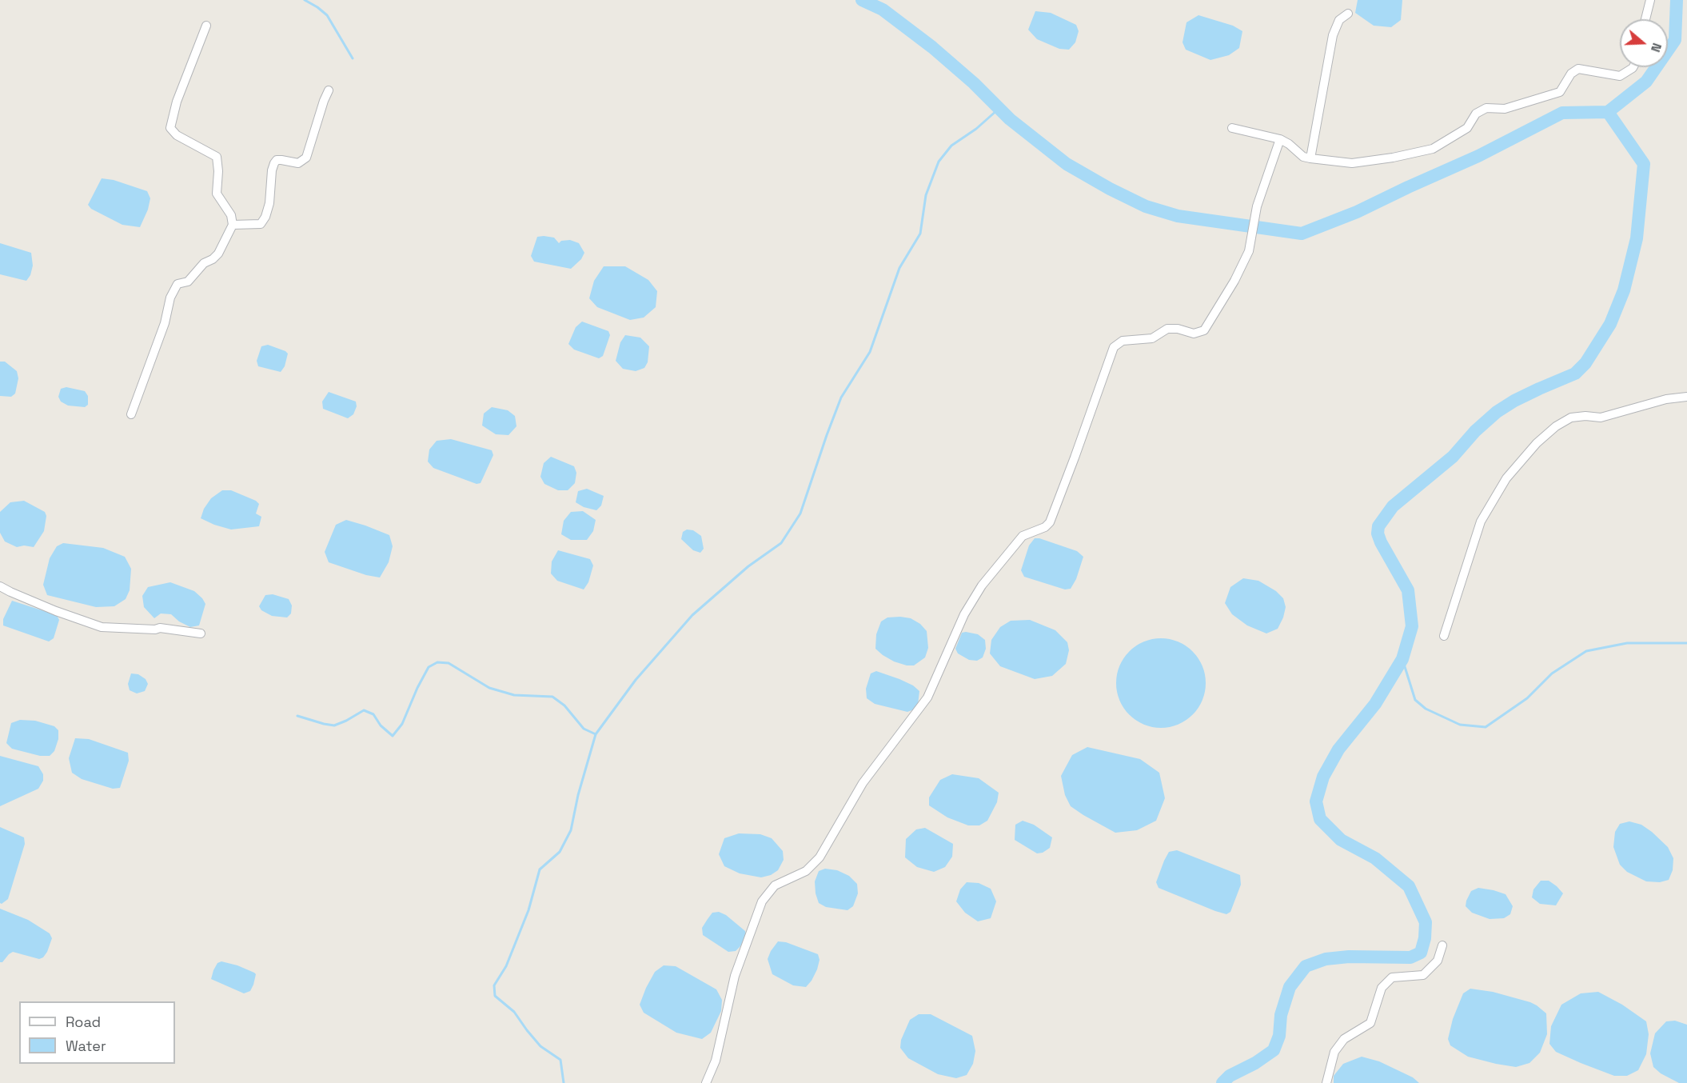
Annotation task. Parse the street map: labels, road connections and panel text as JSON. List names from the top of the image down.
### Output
{
  "legend": ["Road", "Water"],
  "north": "right"
}
